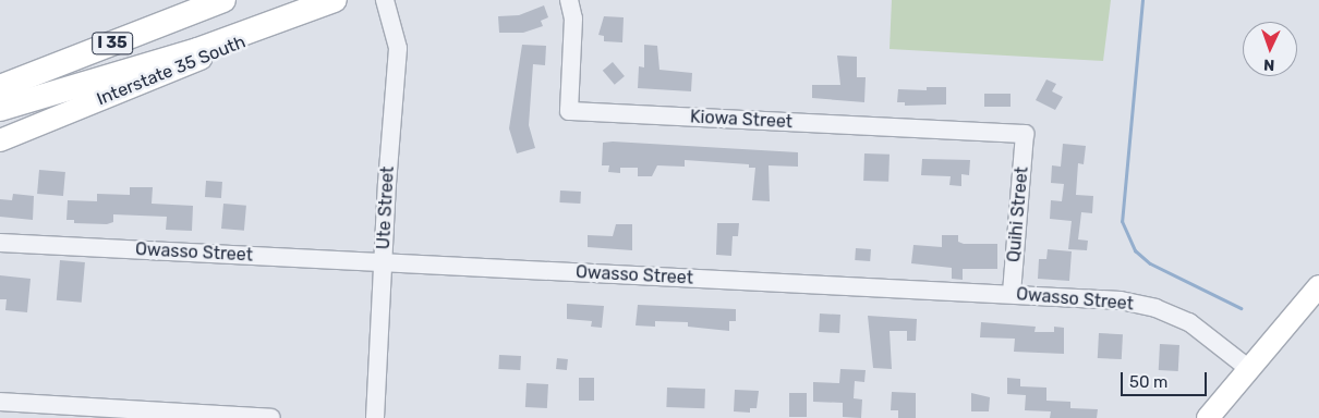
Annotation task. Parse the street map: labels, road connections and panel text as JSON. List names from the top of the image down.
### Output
{
  "streets": {
    "highway": ["I 35"],
    "main road": ["Interstate 35 South"],
    "street": [
      "Kiowa Street",
      "Ute Street",
      "Quihi Street",
      "Owasso Street"
    ]
  },
  "crossings": [
    ["Kiowa Street", "Quihi Street"],
    ["Ute Street", "Owasso Street"],
    ["Quihi Street", "Owasso Street"]
  ],
  "scale_bar": "50 m",
  "north": "bottom"
}
